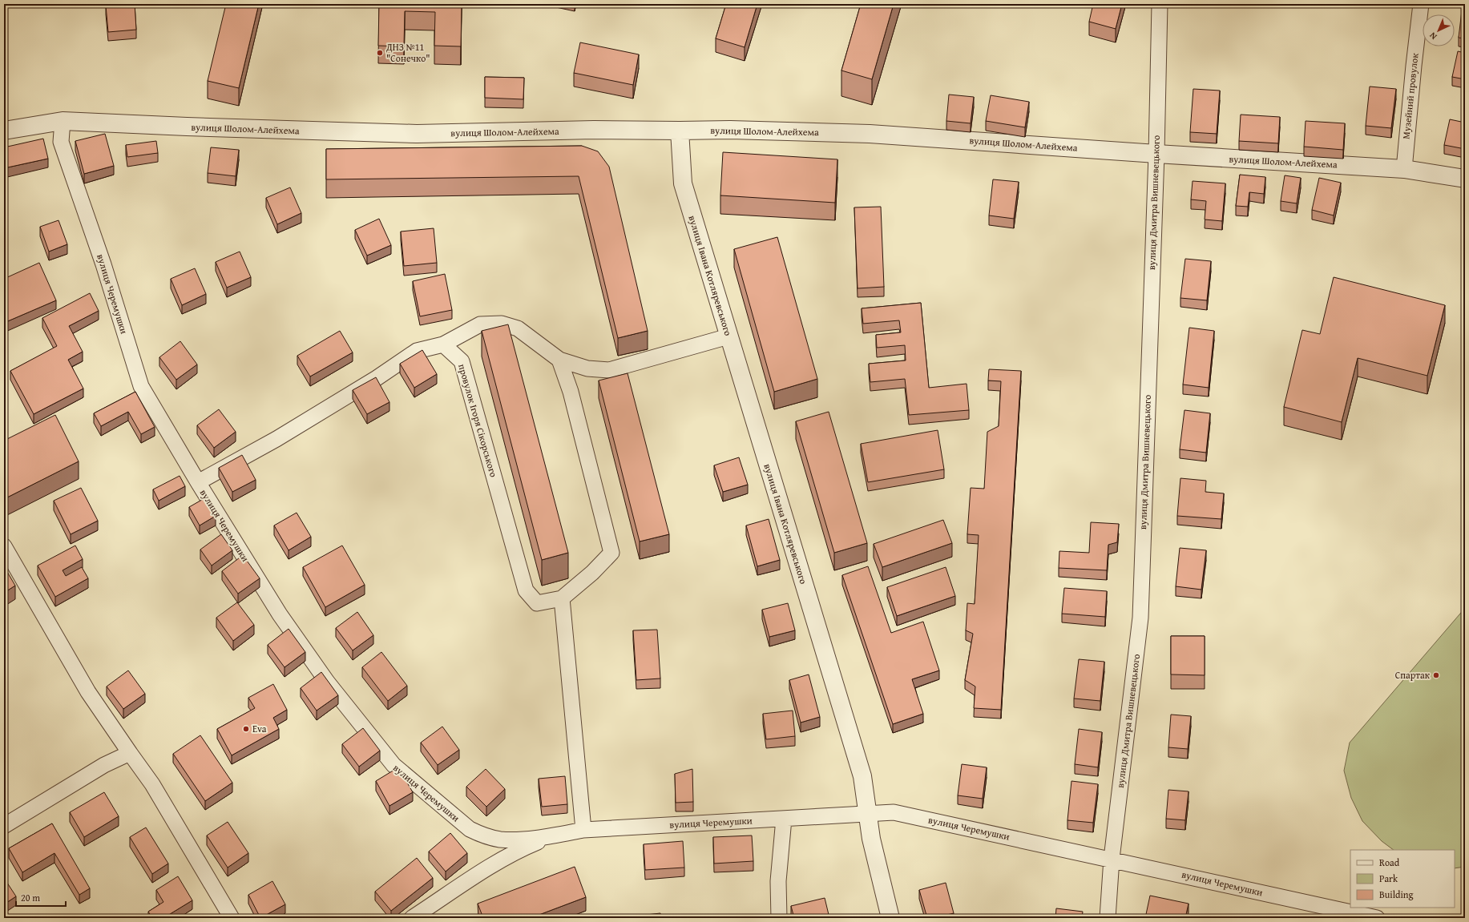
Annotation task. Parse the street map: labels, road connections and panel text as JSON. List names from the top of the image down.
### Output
{
  "streets": {
    "street": [
      "Музейний провулок",
      "вулиця Шолом-Алейхема",
      "вулиця Дмитра Вишневецького",
      "вулиця Івана Котляревського",
      "вулиця Черемушки",
      "провулок Ігоря Сікорського"
    ]
  },
  "crossings": [
    ["Музейний провулок", "вулиця Шолом-Алейхема"],
    ["вулиця Шолом-Алейхема", "вулиця Дмитра Вишневецького"],
    ["вулиця Шолом-Алейхема", "вулиця Івана Котляревського"],
    ["вулиця Шолом-Алейхема", "вулиця Черемушки"],
    ["вулиця Дмитра Вишневецького", "вулиця Черемушки"],
    ["вулиця Івана Котляревського", "вулиця Черемушки"]
  ],
  "places": ["ДНЗ №11 \"Сонечко\"", "Спартак", "Eva"],
  "legend": ["Road", "Park", "Building"],
  "scale_bar": "20 m",
  "north": "bottom left"
}
